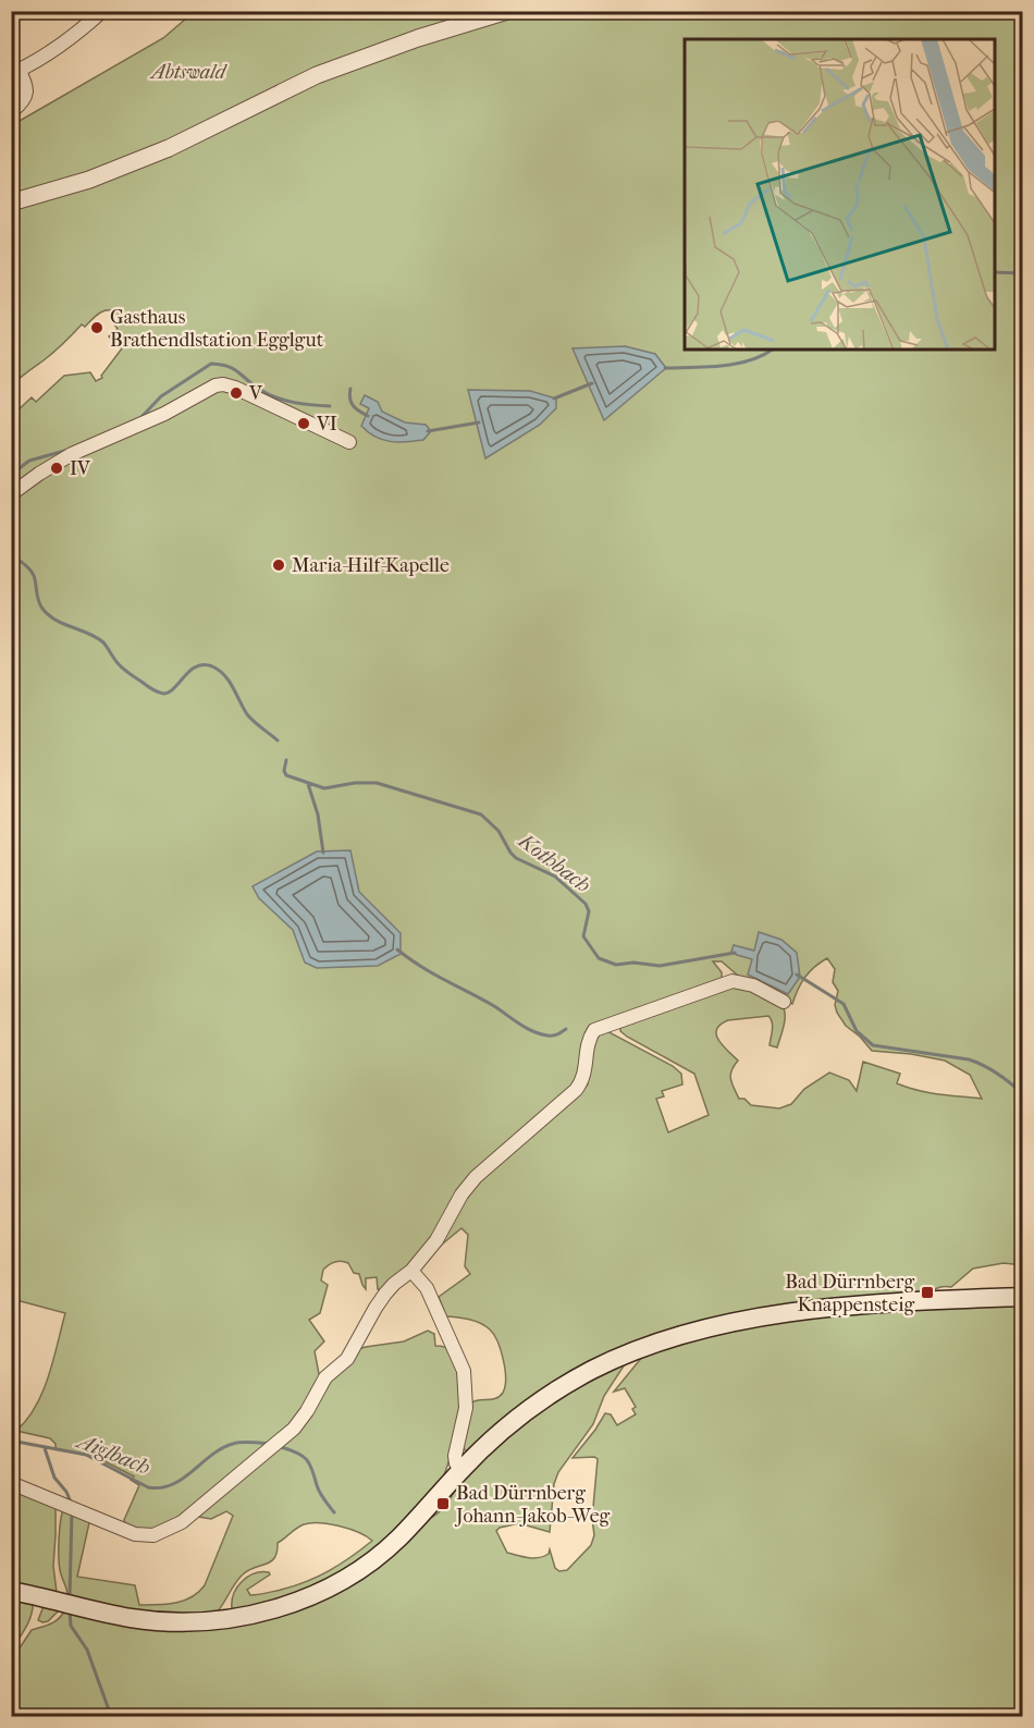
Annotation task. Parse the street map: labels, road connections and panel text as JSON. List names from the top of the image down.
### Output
{
  "water": ["Kothbach", "Aiglbach"],
  "parks": ["Abtswald"],
  "places": {
    "other": [
      "Gasthaus Brathendlstation Egglgut",
      "V",
      "VI",
      "IV",
      "Maria-Hilf-Kapelle"
    ],
    "transit": ["Bad Dürrnberg Knappensteig", "Bad Dürrnberg Johann-Jakob-Weg"]
  }
}
